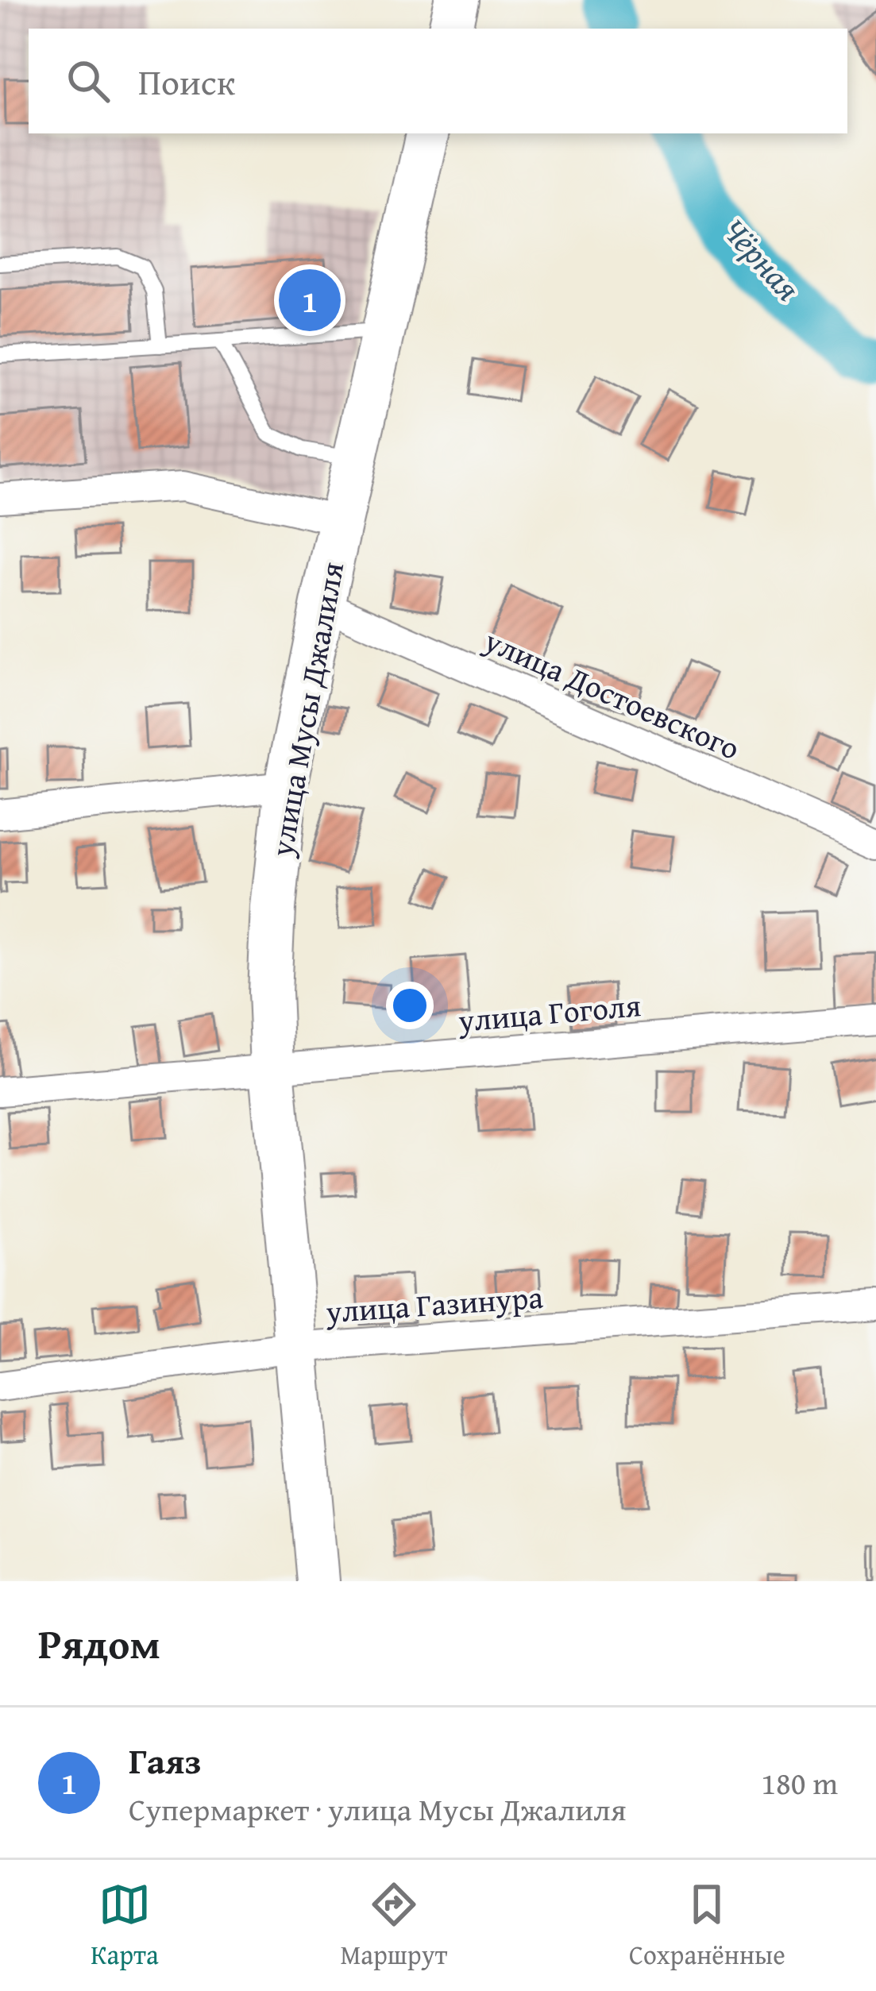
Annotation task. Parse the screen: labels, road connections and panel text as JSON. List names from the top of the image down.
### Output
{
  "streets": {
    "main road": ["улица Мусы Джалиля"],
    "street": ["улица Достоевского", "улица Гоголя", "улица Газинура"]
  },
  "crossings": [
    ["улица Достоевского", "улица Мусы Джалиля"],
    ["улица Мусы Джалиля", "улица Гоголя"],
    ["улица Мусы Джалиля", "улица Газинура"]
  ],
  "water": ["Чёрная"],
  "page": {
    "search": "Поиск",
    "pins": "1",
    "heading": "Рядом",
    "list": [
      {
        "mark": "1",
        "name": "Гаяз",
        "note": "Супермаркет · улица Мусы Джалиля",
        "value": "180 m"
      }
    ],
    "nav": ["Карта", "Маршрут", "Сохранённые"]
  }
}
